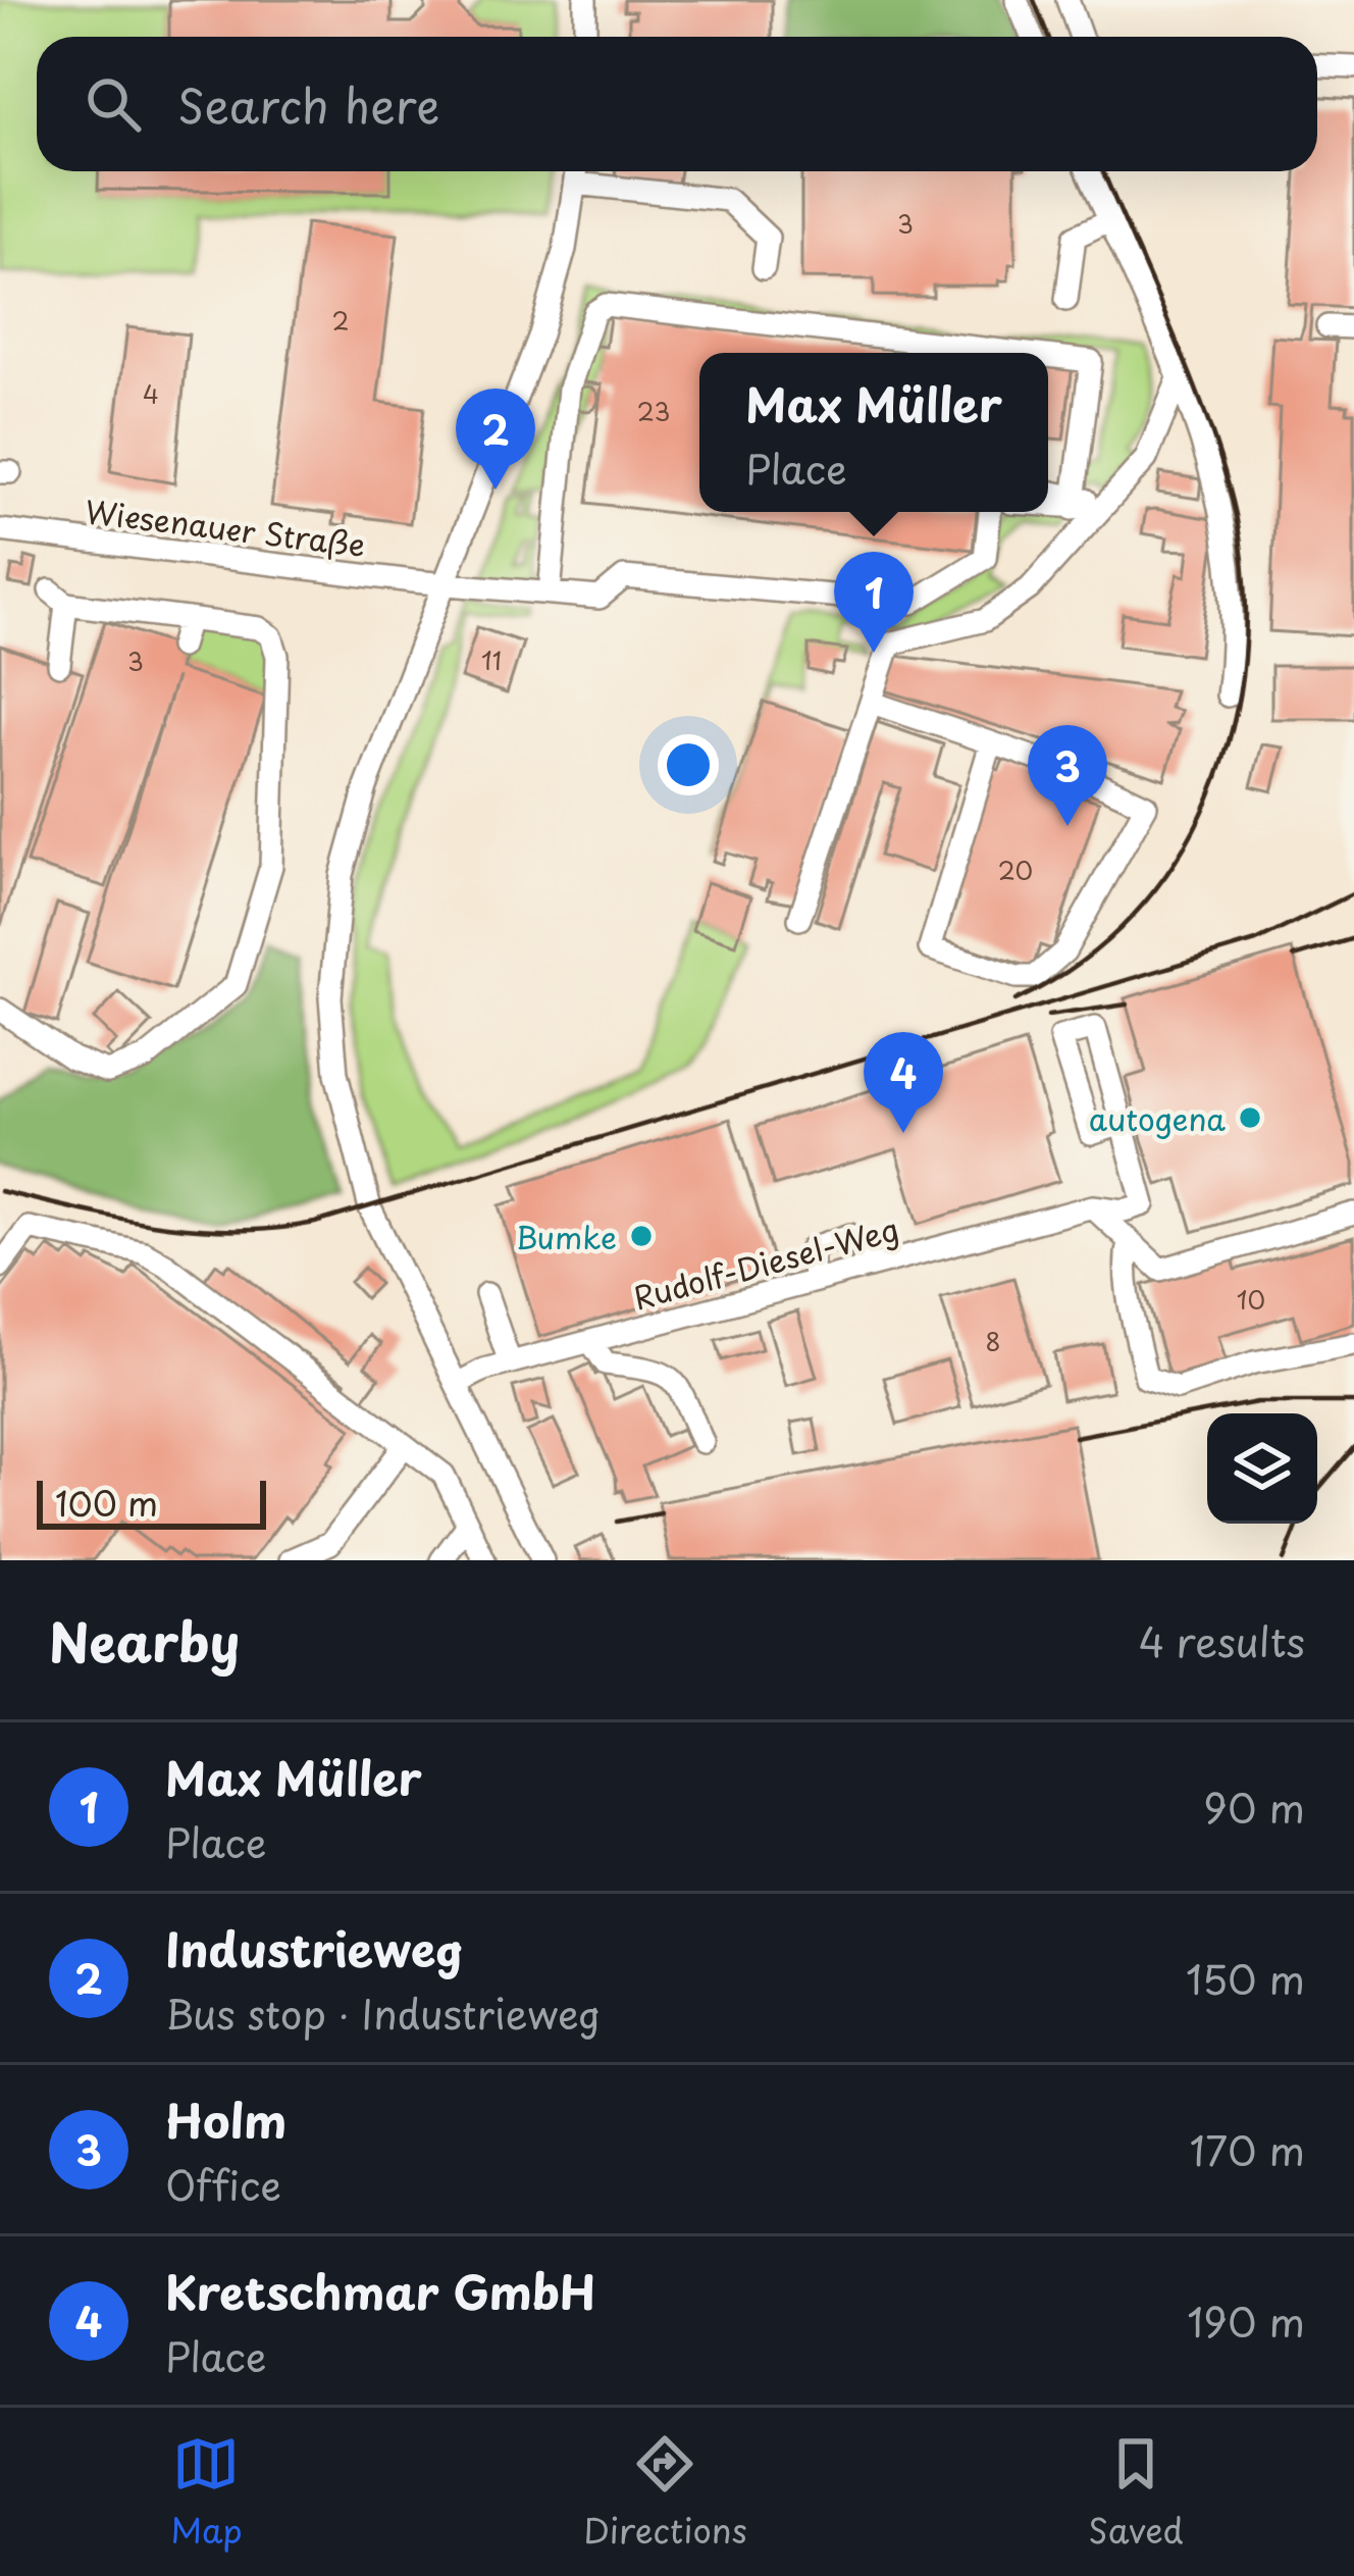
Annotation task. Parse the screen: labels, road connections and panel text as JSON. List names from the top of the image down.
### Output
{
  "streets": {
    "street": ["Wiesenauer Straße", "Rudolf-Diesel-Weg"]
  },
  "places": ["autogena", "Bumke"],
  "house_numbers": [
    "3",
    "2",
    "4",
    "23",
    "11",
    "3",
    "20",
    "10",
    "8"
  ],
  "scale_bar": "100 m",
  "page": {
    "search": "Search here",
    "popup": ["Max Müller", "Place"],
    "pins": [
      "2",
      "1",
      "3",
      "4"
    ],
    "scale": "100 m",
    "heading": ["Nearby", "4 results"],
    "list": [
      {
        "mark": "1",
        "name": "Max Müller",
        "note": "Place",
        "value": "90 m"
      },
      {
        "mark": "2",
        "name": "Industrieweg",
        "note": "Bus stop · Industrieweg",
        "value": "150 m"
      },
      {
        "mark": "3",
        "name": "Holm",
        "note": "Office",
        "value": "170 m"
      },
      {
        "mark": "4",
        "name": "Kretschmar GmbH",
        "note": "Place",
        "value": "190 m"
      }
    ],
    "nav": ["Map", "Directions", "Saved"]
  }
}
